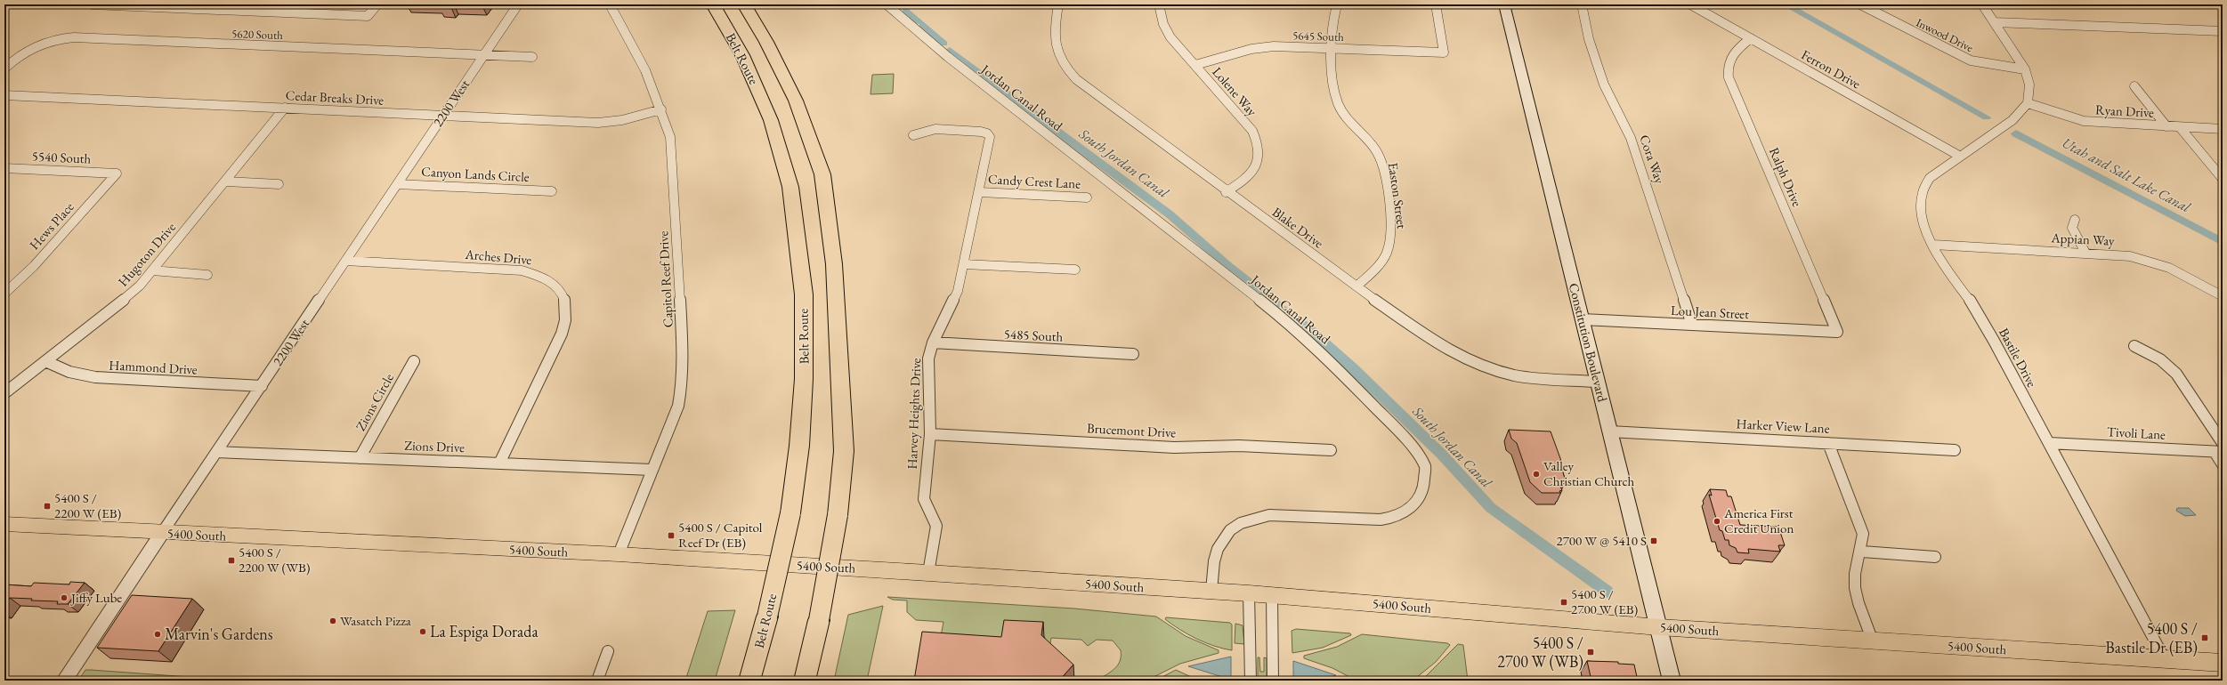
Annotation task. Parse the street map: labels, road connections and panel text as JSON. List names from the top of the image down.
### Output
{
  "streets": {
    "highway": ["Belt Route"],
    "main road": ["Constitution Boulevard", "5400 South"],
    "street": [
      "5620 South",
      "Inwood Drive",
      "5645 South",
      "Ferron Drive",
      "Lolene Way",
      "Cedar Breaks Drive",
      "Jordan Canal Road",
      "2200 West",
      "Ryan Drive",
      "5540 South",
      "Cora Way",
      "Canyon Lands Circle",
      "Ralph Drive",
      "Candy Crest Lane",
      "Easton Street",
      "Hews Place",
      "Blake Drive",
      "Appian Way",
      "Hugoton Drive",
      "Arches Drive",
      "Capitol Reef Drive",
      "Lou Jean Street",
      "5485 South",
      "Bastile Drive",
      "Hammond Drive",
      "Zions Circle",
      "Harvey Heights Drive",
      "Harker View Lane",
      "Brucemont Drive",
      "Tivoli Lane",
      "Zions Drive"
    ]
  },
  "crossings": [
    ["5620 South", "2200 West"],
    ["5645 South", "Lolene Way"],
    ["5645 South", "Easton Street"],
    ["Ferron Drive", "Ralph Drive"],
    ["Ferron Drive", "Bastile Drive"],
    ["Lolene Way", "Blake Drive"],
    ["Cedar Breaks Drive", "2200 West"],
    ["Cedar Breaks Drive", "Hugoton Drive"],
    ["Cedar Breaks Drive", "Capitol Reef Drive"],
    ["Jordan Canal Road", "5400 South"],
    ["2200 West", "Canyon Lands Circle"],
    ["2200 West", "Arches Drive"],
    ["2200 West", "Hammond Drive"],
    ["2200 West", "Zions Drive"],
    ["2200 West", "5400 South"],
    ["Ryan Drive", "Bastile Drive"],
    ["5540 South", "Hews Place"],
    ["Cora Way", "Lou Jean Street"],
    ["Ralph Drive", "Lou Jean Street"],
    ["Candy Crest Lane", "Harvey Heights Drive"],
    ["Easton Street", "Blake Drive"],
    ["Blake Drive", "Constitution Boulevard"],
    ["Appian Way", "Bastile Drive"],
    ["Hugoton Drive", "Hammond Drive"],
    ["Arches Drive", "Zions Drive"],
    ["Capitol Reef Drive", "Zions Drive"],
    ["Capitol Reef Drive", "5400 South"],
    ["Lou Jean Street", "Constitution Boulevard"],
    ["5485 South", "Harvey Heights Drive"],
    ["Constitution Boulevard", "Harker View Lane"],
    ["Constitution Boulevard", "5400 South"],
    ["Bastile Drive", "Tivoli Lane"],
    ["Bastile Drive", "5400 South"],
    ["Zions Circle", "Zions Drive"],
    ["Harvey Heights Drive", "Brucemont Drive"],
    ["Harvey Heights Drive", "5400 South"]
  ],
  "water": ["South Jordan Canal", "Utah and Salt Lake Canal"],
  "places": {
    "other": [
      "Valley Christian Church",
      "America First Credit Union",
      "Jiffy Lube",
      "Wasatch Pizza",
      "La Espiga Dorada",
      "Marvin's Gardens"
    ],
    "transit": [
      "5400 S / 2200 W (EB)",
      "5400 S / Capitol Reef Dr (EB)",
      "2700 W @ 5410 S",
      "5400 S / 2200 W (WB)",
      "5400 S / 2700 W (EB)",
      "5400 S / Bastile Dr (EB)",
      "5400 S / 2700 W (WB)"
    ]
  }
}
